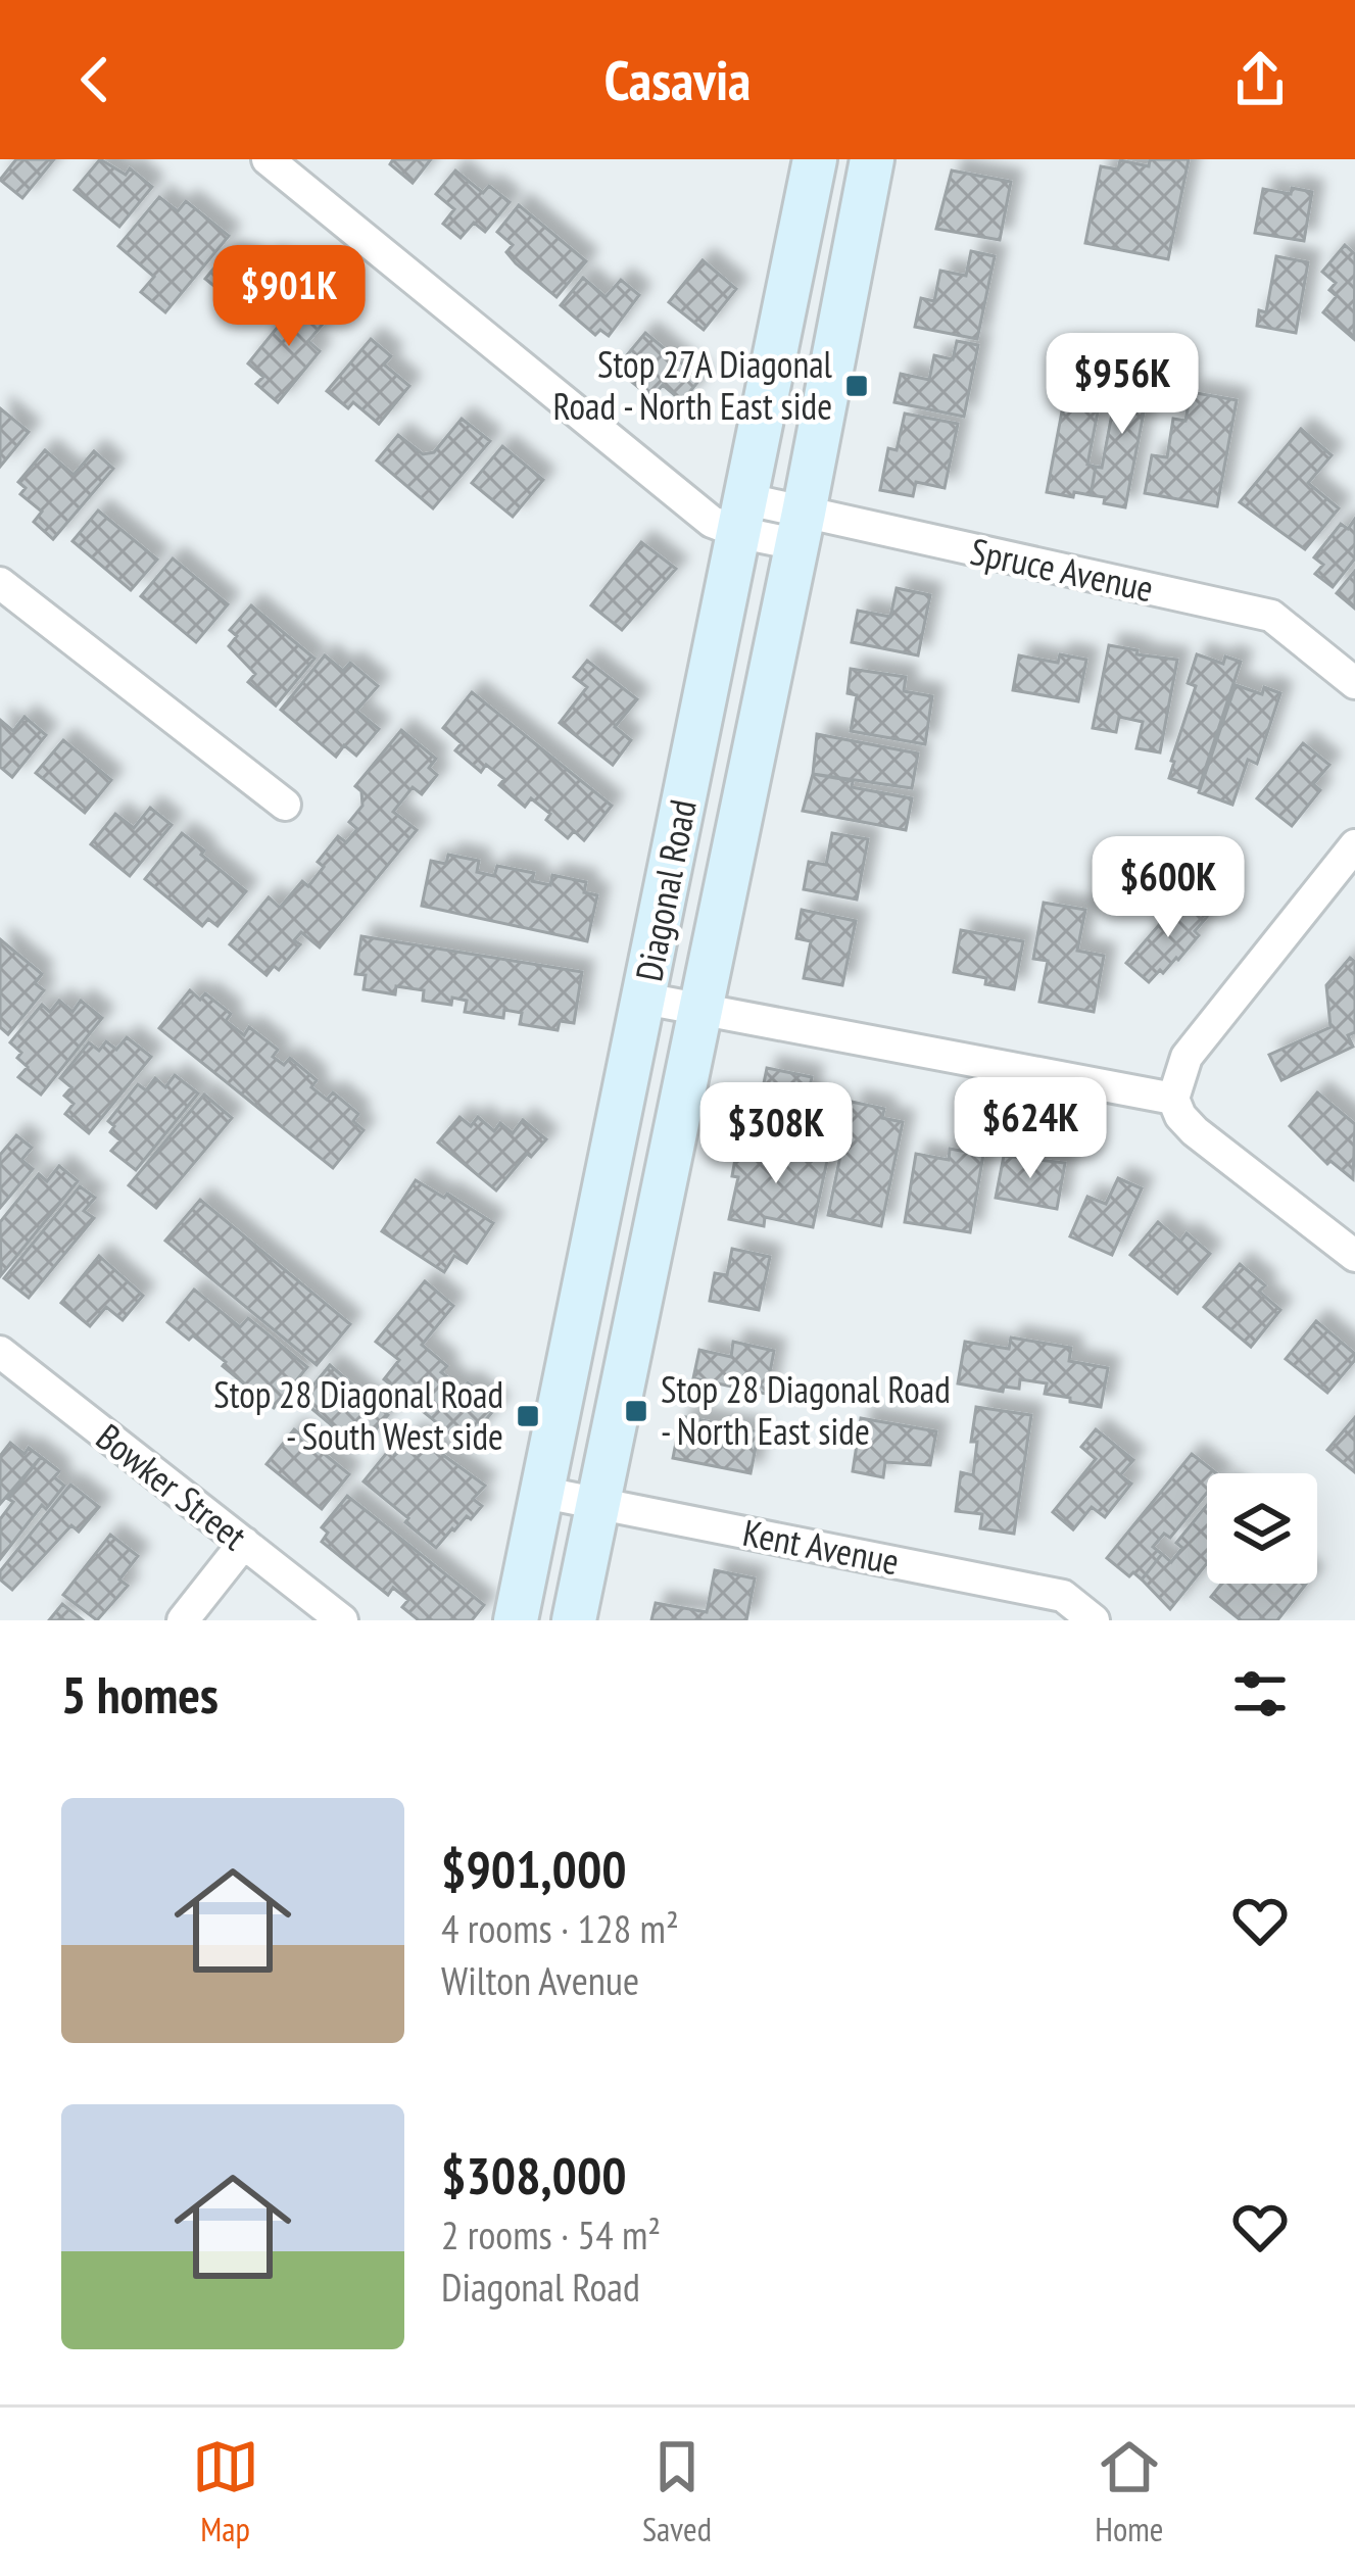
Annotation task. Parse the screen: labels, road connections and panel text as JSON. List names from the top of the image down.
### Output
{
  "streets": {
    "main road": ["Diagonal Road"],
    "street": ["Spruce Avenue", "Bowker Street", "Kent Avenue"]
  },
  "crossings": [
    ["Spruce Avenue", "Diagonal Road"],
    ["Diagonal Road", "Kent Avenue"]
  ],
  "places": {
    "transit": ["Stop 27A Diagonal Road - North East side", "Stop 28 Diagonal Road - North East side", "Stop 28 Diagonal Road - South West side"]
  },
  "page": {
    "header": "Casavia",
    "price": [
      "$901K",
      "$956K",
      "$600K",
      "$624K",
      "$308K"
    ],
    "heading": "5 homes",
    "list": [
      {
        "name": "$901,000",
        "note": "4 rooms · 128 m² · Wilton Avenue"
      },
      {
        "name": "$308,000",
        "note": "2 rooms · 54 m² · Diagonal Road"
      }
    ],
    "tabs": ["Map", "Saved", "Home"]
  }
}
